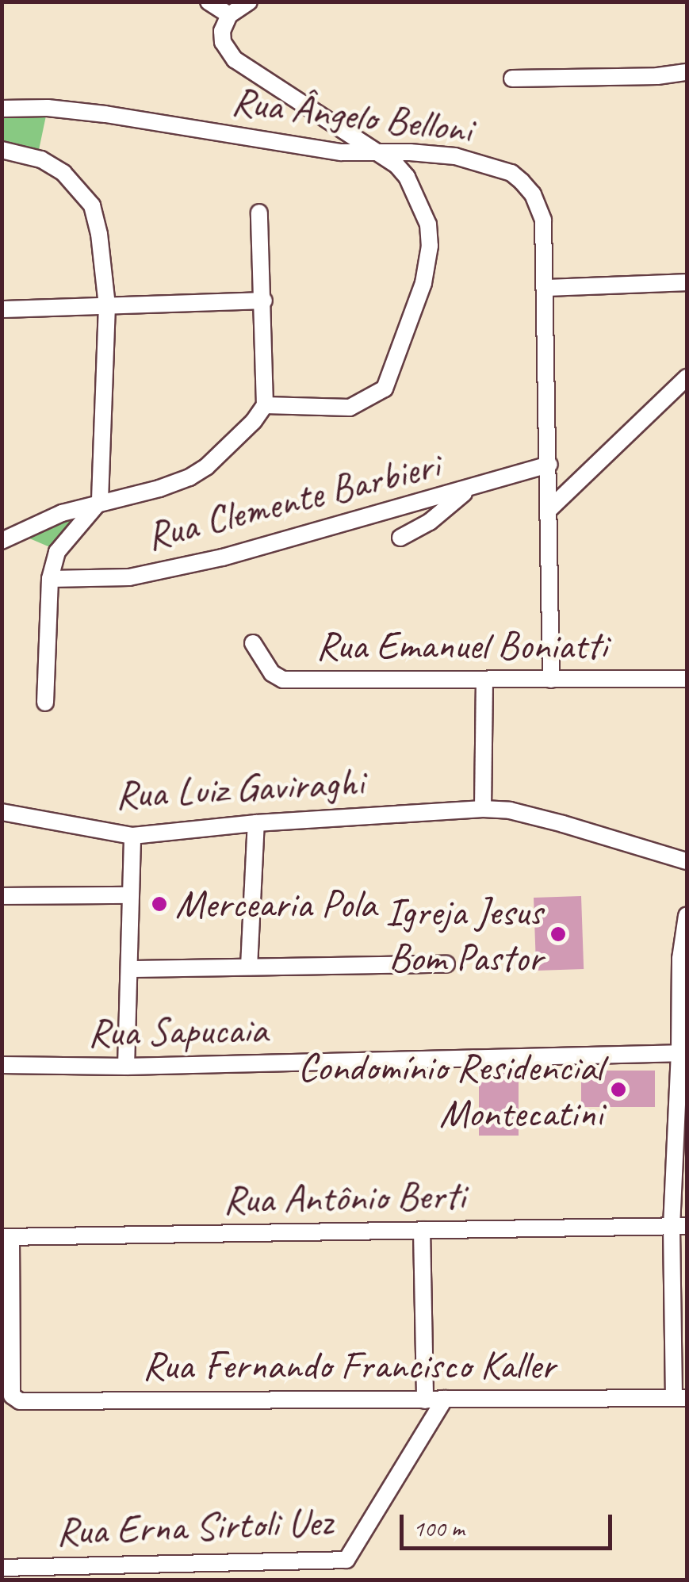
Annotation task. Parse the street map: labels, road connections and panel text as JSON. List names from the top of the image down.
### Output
{
  "streets": {
    "street": [
      "Rua Ângelo Belloni",
      "Rua Clemente Barbieri",
      "Rua Emanuel Boniatti",
      "Rua Luiz Gaviraghi",
      "Rua Sapucaia",
      "Rua Antônio Berti",
      "Rua Fernando Francisco Kaller",
      "Rua Erna Sirtoli Uez"
    ]
  },
  "crossings": [
    ["Rua Ângelo Belloni", "Rua Clemente Barbieri"],
    ["Rua Ângelo Belloni", "Rua Emanuel Boniatti"],
    ["Rua Antônio Berti", "Rua Fernando Francisco Kaller"],
    ["Rua Fernando Francisco Kaller", "Rua Erna Sirtoli Uez"]
  ],
  "places": ["Mercearia Pola", "Igreja Jesus Bom Pastor", "Condomínio Residencial Montecatini"],
  "scale_bar": "100 m"
}
